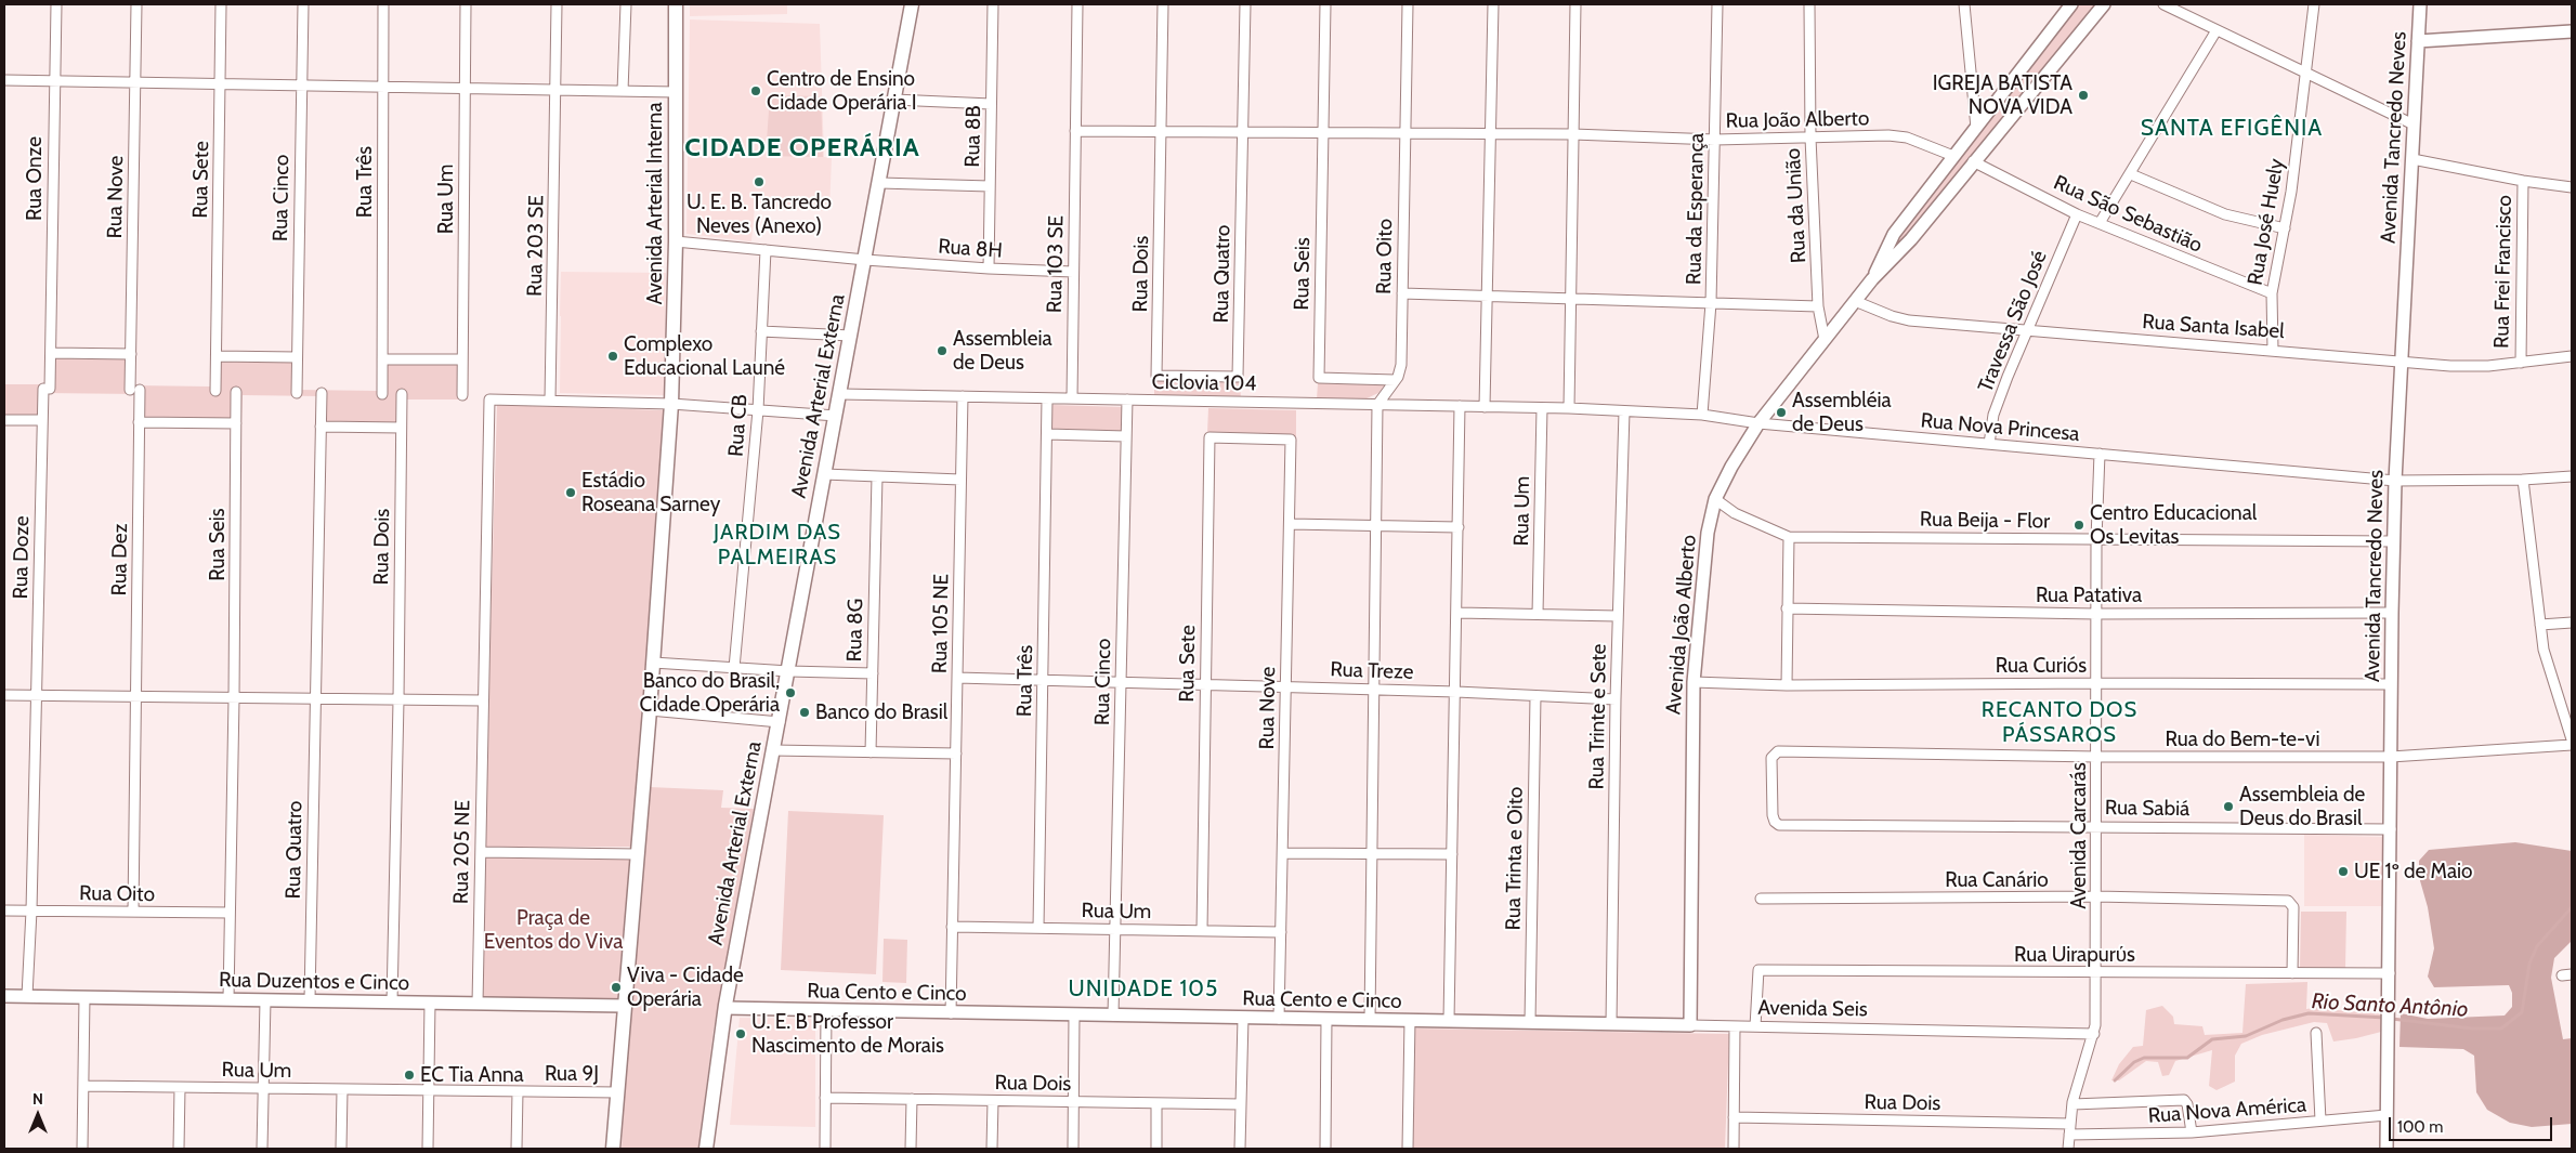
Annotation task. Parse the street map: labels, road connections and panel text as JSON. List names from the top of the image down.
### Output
{
  "streets": {
    "main road": ["Avenida Arterial Interna", "Avenida Arterial Externa"],
    "street": [
      "Rua João Alberto",
      "Rua 8B",
      "Avenida Tancredo Neves",
      "Rua Onze",
      "Rua Sete",
      "Rua Três",
      "Rua Nove",
      "Rua Cinco",
      "Rua Um",
      "Rua da União",
      "Rua da Esperança",
      "Rua São Sebastião",
      "Rua José Huely",
      "Rua 203 SE",
      "Rua 8H",
      "Rua Oito",
      "Rua 103 SE",
      "Rua Frei Francisco",
      "Rua Dois",
      "Rua Quatro",
      "Rua Seis",
      "Travessa São José",
      "Rua Santa Isabel",
      "Ciclovia 104",
      "Rua CB",
      "Rua Nova Princesa",
      "Rua Beija - Flor",
      "Rua Doze",
      "Rua Dez",
      "Rua Patativa",
      "Rua 105 NE",
      "Avenida João Alberto",
      "Rua 8G",
      "Rua Curiós",
      "Rua Treze",
      "Rua Trinte e Sete",
      "Rua do Bem-te-vi",
      "Rua Sabiá",
      "Avenida Carcarás",
      "Rua 205 NE",
      "Rua Trinta e Oito",
      "Rua Canário",
      "Rua Uirapurύs",
      "Rua Duzentos e Cinco",
      "Rua Cento e Cinco",
      "Avenida Seis",
      "Rua 9J",
      "Rua Nova América"
    ]
  },
  "crossings": [
    ["Rua João Alberto", "Rua da União"],
    ["Rua João Alberto", "Rua da Esperança"],
    ["Rua João Alberto", "Avenida João Alberto"],
    ["Rua 8B", "Rua 8H"],
    ["Avenida Tancredo Neves", "Rua Santa Isabel"],
    ["Avenida Tancredo Neves", "Rua Nova Princesa"],
    ["Avenida Tancredo Neves", "Rua Beija - Flor"],
    ["Avenida Tancredo Neves", "Rua Patativa"],
    ["Avenida Tancredo Neves", "Rua Curiós"],
    ["Avenida Tancredo Neves", "Rua do Bem-te-vi"],
    ["Avenida Tancredo Neves", "Rua Sabiá"],
    ["Avenida Tancredo Neves", "Rua Uirapurύs"],
    ["Avenida Tancredo Neves", "Rua Nova América"],
    ["Rua Onze", "Rua Doze"],
    ["Rua Sete", "Rua Nove"],
    ["Rua Sete", "Rua Um"],
    ["Rua Sete", "Rua Treze"],
    ["Rua Três", "Rua Um"],
    ["Rua Três", "Ciclovia 104"],
    ["Rua Três", "Rua Treze"],
    ["Rua Nove", "Rua Um"],
    ["Rua Nove", "Rua Dez"],
    ["Rua Nove", "Rua Treze"],
    ["Rua Nove", "Rua Cento e Cinco"],
    ["Rua Cinco", "Rua Um"],
    ["Rua Cinco", "Ciclovia 104"],
    ["Rua Cinco", "Rua Treze"],
    ["Rua Um", "Ciclovia 104"],
    ["Rua Um", "Rua 105 NE"],
    ["Rua Um", "Rua 9J"],
    ["Avenida Arterial Interna", "Rua 8H"],
    ["Avenida Arterial Interna", "Rua Duzentos e Cinco"],
    ["Avenida Arterial Interna", "Rua 9J"],
    ["Rua da União", "Avenida João Alberto"],
    ["Rua da Esperança", "Rua Nova Princesa"],
    ["Rua São Sebastião", "Rua José Huely"],
    ["Rua São Sebastião", "Travessa São José"],
    ["Rua São Sebastião", "Avenida João Alberto"],
    ["Rua José Huely", "Rua Santa Isabel"],
    ["Rua 203 SE", "Rua 205 NE"],
    ["Rua 8H", "Rua 103 SE"],
    ["Rua 8H", "Avenida Arterial Externa"],
    ["Rua 8H", "Rua CB"],
    ["Rua Oito", "Rua Seis"],
    ["Rua Oito", "Ciclovia 104"],
    ["Rua Oito", "Rua Doze"],
    ["Rua Oito", "Rua Dez"],
    ["Rua 103 SE", "Ciclovia 104"],
    ["Rua Frei Francisco", "Rua Santa Isabel"],
    ["Rua Dois", "Rua Quatro"],
    ["Rua Dois", "Avenida Carcarás"],
    ["Rua Dois", "Rua Duzentos e Cinco"],
    ["Rua Quatro", "Rua Duzentos e Cinco"],
    ["Rua Seis", "Rua Duzentos e Cinco"],
    ["Travessa São José", "Rua Santa Isabel"],
    ["Travessa São José", "Rua Nova Princesa"],
    ["Rua Santa Isabel", "Avenida João Alberto"],
    ["Ciclovia 104", "Avenida Arterial Externa"],
    ["Ciclovia 104", "Rua Nova Princesa"],
    ["Ciclovia 104", "Rua 105 NE"],
    ["Avenida Arterial Externa", "Rua Cento e Cinco"],
    ["Rua Nova Princesa", "Avenida João Alberto"],
    ["Rua Nova Princesa", "Rua Trinte e Sete"],
    ["Rua Nova Princesa", "Avenida Carcarás"],
    ["Rua Beija - Flor", "Avenida João Alberto"],
    ["Rua Beija - Flor", "Avenida Carcarás"],
    ["Rua Doze", "Rua Duzentos e Cinco"],
    ["Rua Patativa", "Avenida Carcarás"],
    ["Rua 105 NE", "Rua Treze"],
    ["Rua 105 NE", "Rua Cento e Cinco"],
    ["Avenida João Alberto", "Rua Curiós"],
    ["Avenida João Alberto", "Avenida Seis"],
    ["Rua Curiós", "Avenida Carcarás"],
    ["Rua Trinte e Sete", "Avenida Seis"],
    ["Rua do Bem-te-vi", "Rua Sabiá"],
    ["Rua do Bem-te-vi", "Avenida Carcarás"],
    ["Rua Sabiá", "Avenida Carcarás"],
    ["Avenida Carcarás", "Rua Canário"],
    ["Avenida Carcarás", "Rua Uirapurύs"],
    ["Avenida Carcarás", "Avenida Seis"],
    ["Avenida Carcarás", "Rua Nova América"],
    ["Rua 205 NE", "Rua Duzentos e Cinco"],
    ["Rua Trinta e Oito", "Rua Cento e Cinco"],
    ["Rua Trinta e Oito", "Avenida Seis"],
    ["Rua Canário", "Rua Uirapurύs"],
    ["Rua Uirapurύs", "Avenida Seis"],
    ["Rua Cento e Cinco", "Avenida Seis"]
  ],
  "districts": [
    "SANTA EFIGÊNIA",
    "CIDADE OPERÁRIA",
    "JARDIM DAS PALMEIRAS",
    "RECANTO DOS PÁSSAROS",
    "UNIDADE 105"
  ],
  "water": ["Rio Santo Antônio"],
  "parks": ["Praça de Eventos do Viva"],
  "places": [
    "Centro de Ensino Cidade Operária I",
    "IGREJA BATISTA NOVA VIDA",
    "U. E. B. Tancredo Neves (Anexo)",
    "Assembleia de Deus",
    "Complexo Educacional Launé",
    "Assembléia de Deus",
    "Estádio Roseana Sarney",
    "Centro Educacional Os Levitas",
    "Banco do Brasil, Cidade Operária",
    "Banco do Brasil",
    "Assembleia de Deus do Brasil",
    "UE 1º de Maio",
    "Viva - Cidade Operária",
    "U. E. B Professor Nascimento de Morais",
    "EC Tia Anna"
  ],
  "scale_bar": "100 m",
  "north": "top"
}
